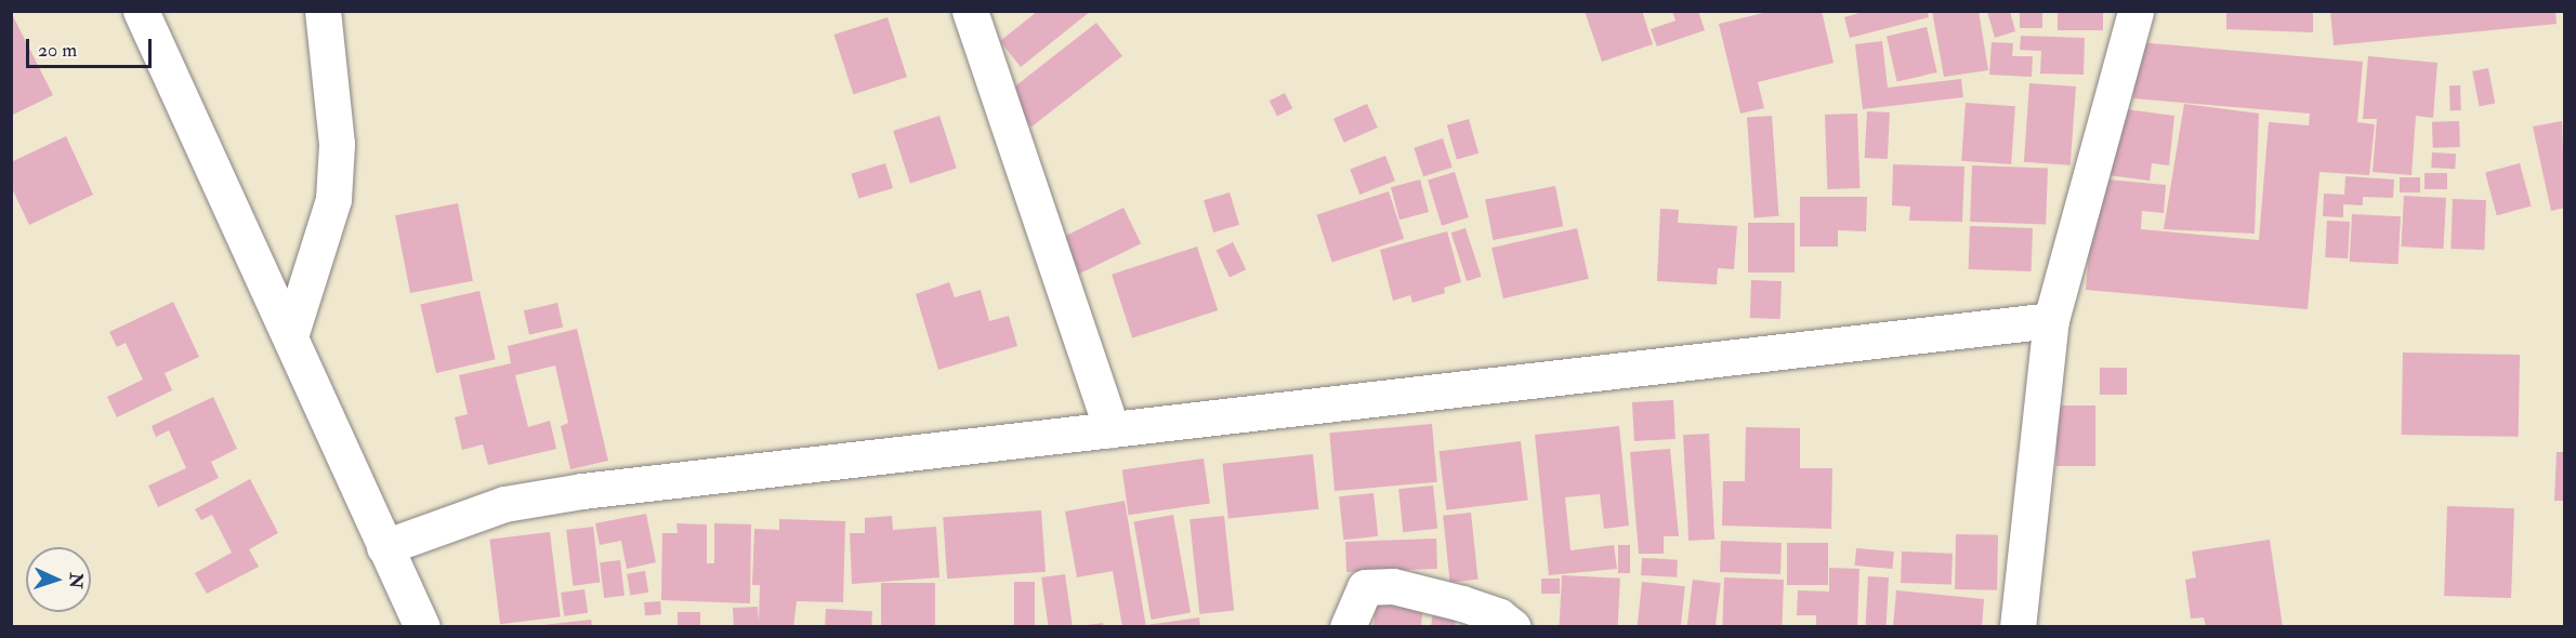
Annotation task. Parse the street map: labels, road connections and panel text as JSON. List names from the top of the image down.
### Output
{
  "scale_bar": "20 m",
  "north": "right"
}
